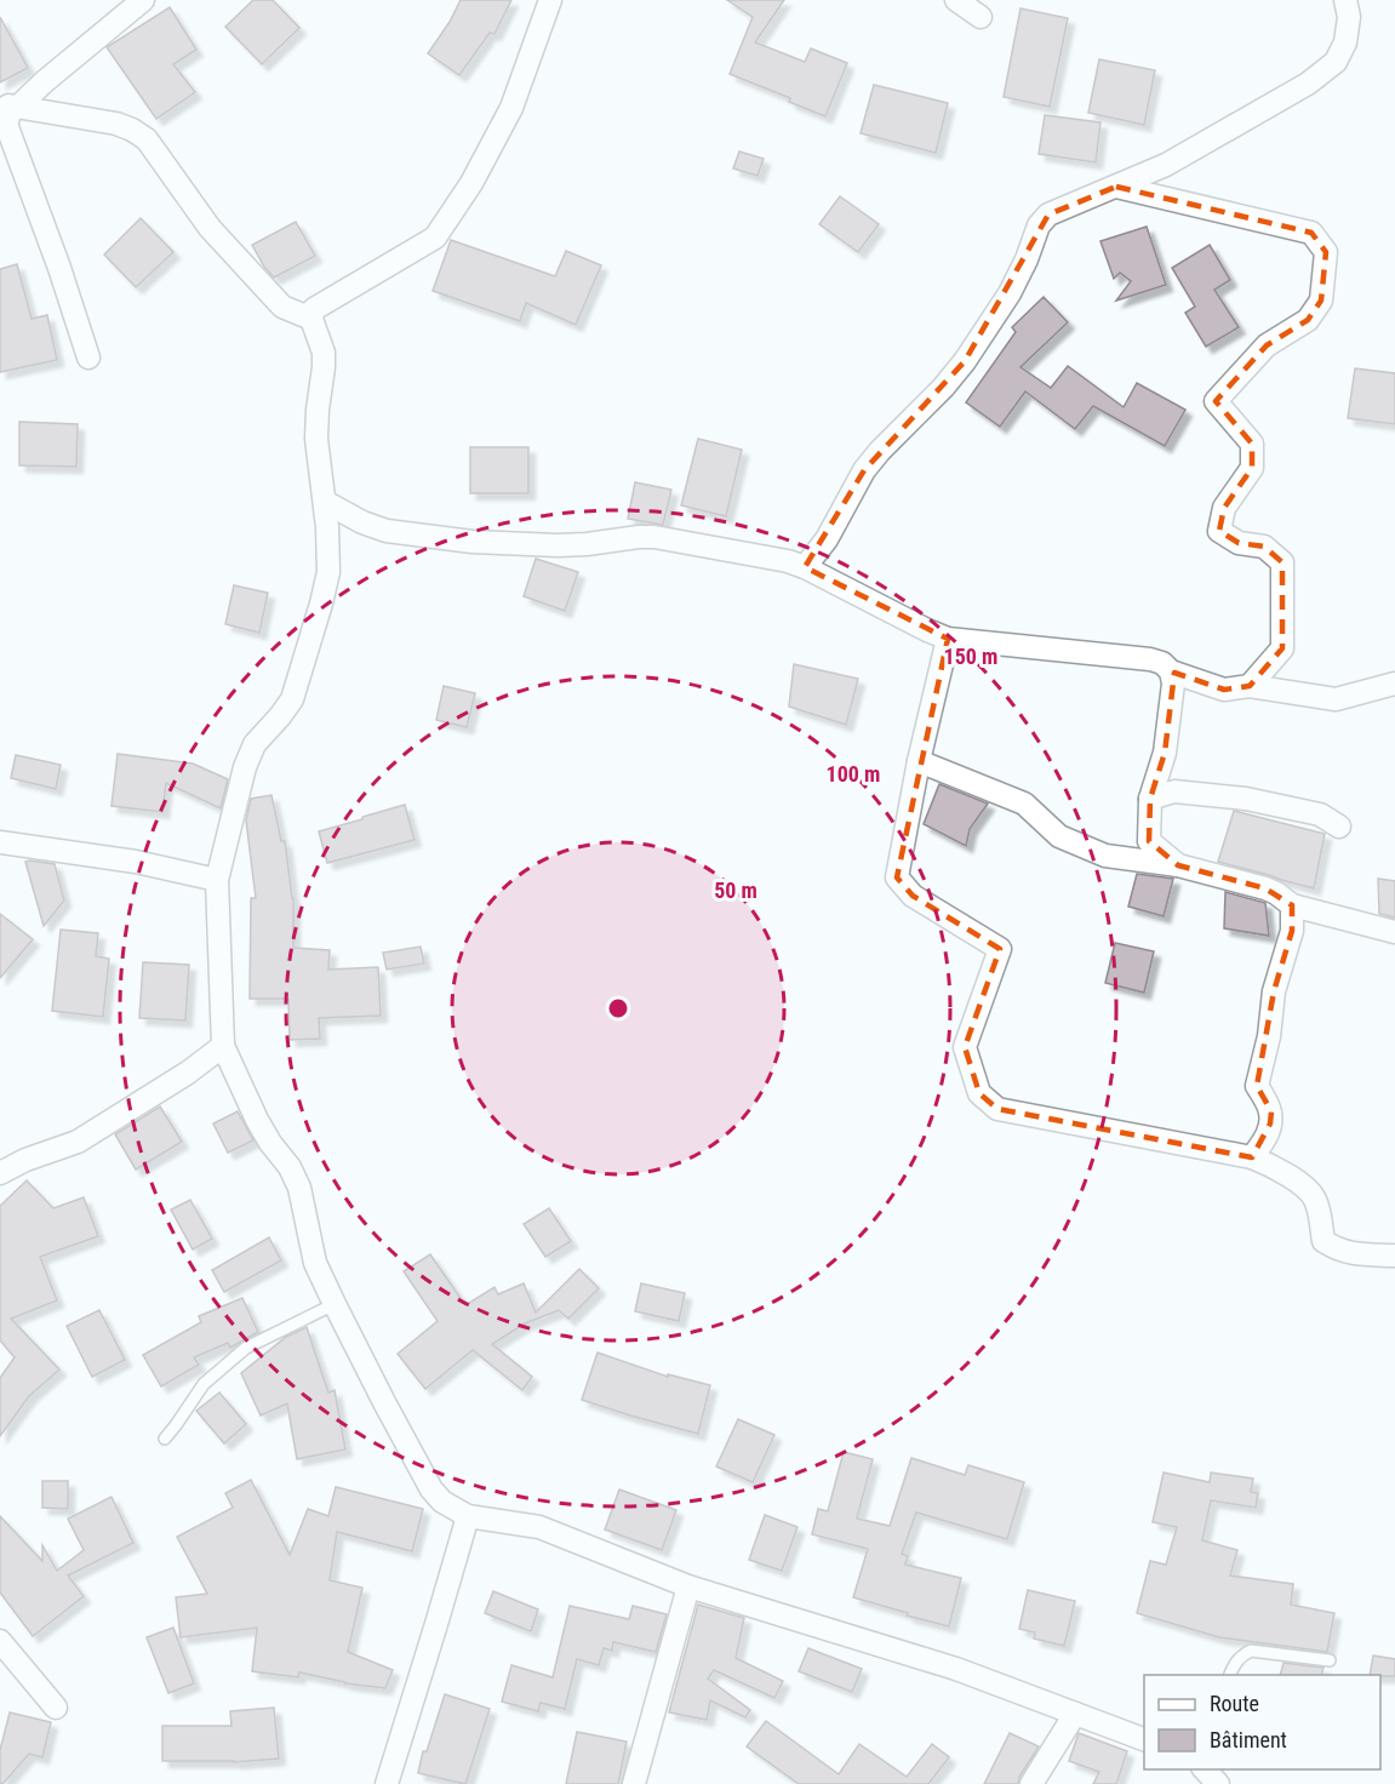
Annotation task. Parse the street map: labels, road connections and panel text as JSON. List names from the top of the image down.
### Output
{
  "legend": ["Route", "Bâtiment"],
  "rings": ["150 m", "100 m", "50 m"]
}
